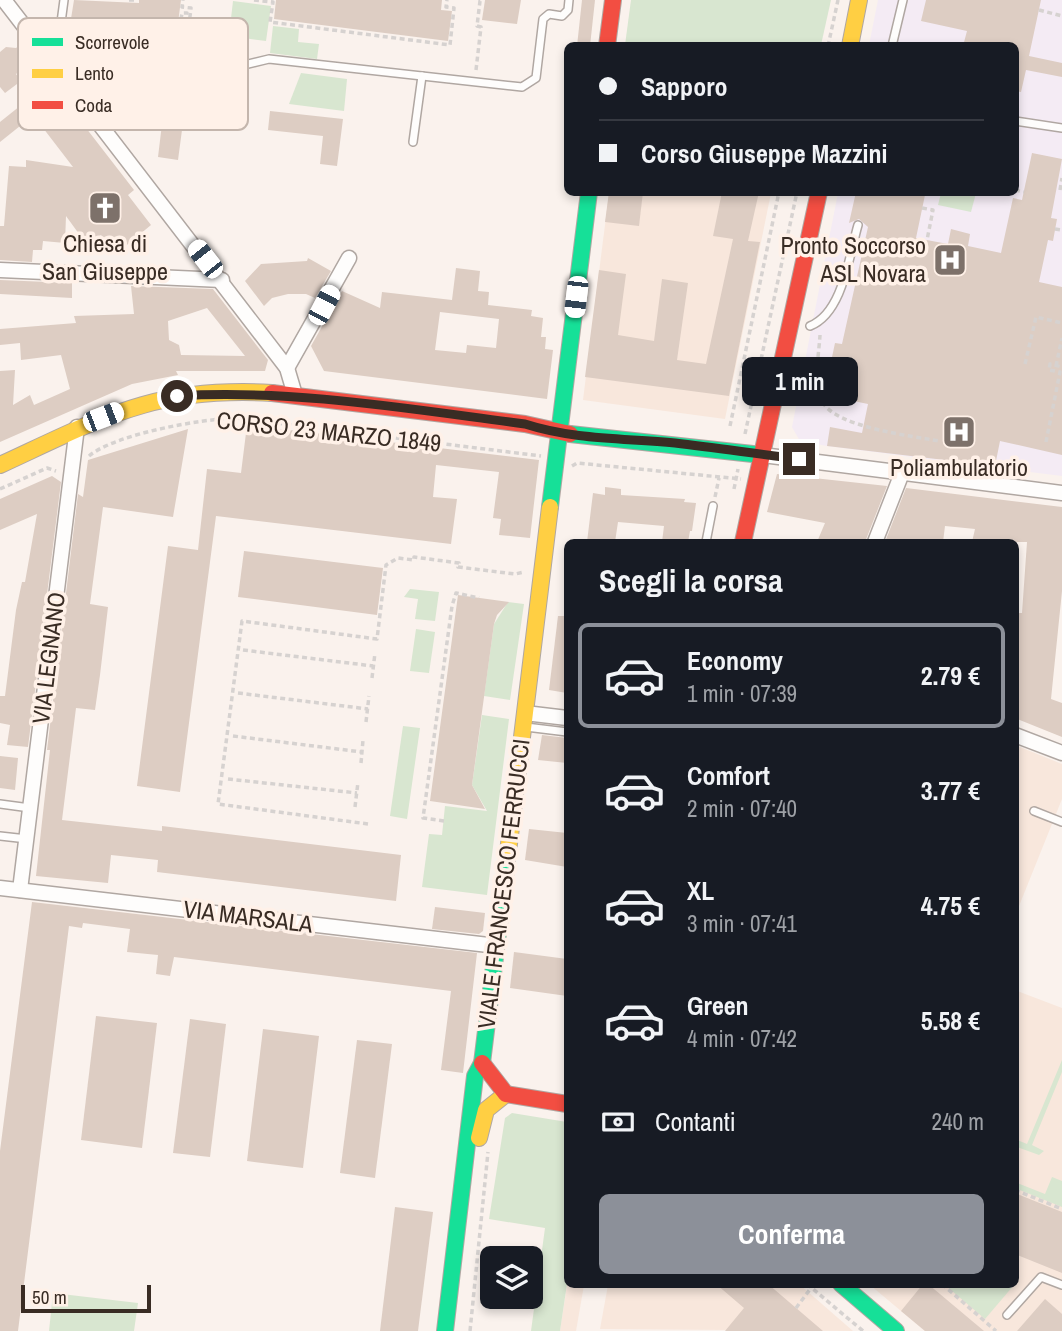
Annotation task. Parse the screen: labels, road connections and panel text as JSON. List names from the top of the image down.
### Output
{
  "streets": {
    "street": [
      "CORSO 23 MARZO 1849",
      "VIA LEGNANO",
      "VIALE FRANCESCO FERRUCCI",
      "VIA MARSALA"
    ]
  },
  "crossings": [
    ["CORSO 23 MARZO 1849", "VIA LEGNANO"],
    ["CORSO 23 MARZO 1849", "VIALE FRANCESCO FERRUCCI"],
    ["VIA LEGNANO", "VIA MARSALA"],
    ["VIALE FRANCESCO FERRUCCI", "VIA MARSALA"]
  ],
  "places": {
    "church": ["Chiesa di San Giuseppe"],
    "hospital": ["Pronto Soccorso ASL Novara", "Poliambulatorio"]
  },
  "legend": ["Scorrevole", "Lento", "Coda"],
  "scale_bar": "50 m",
  "page": {
    "banner": ["Sapporo", "Corso Giuseppe Mazzini"],
    "bubble": "1 min",
    "heading": "Scegli la corsa",
    "list": [
      {
        "name": "Economy",
        "note": "1 min · 07:39",
        "value": "2.79 €"
      },
      {
        "name": "Comfort",
        "note": "2 min · 07:40",
        "value": "3.77 €"
      },
      {
        "name": "XL",
        "note": "3 min · 07:41",
        "value": "4.75 €"
      },
      {
        "name": "Green",
        "note": "4 min · 07:42",
        "value": "5.58 €"
      }
    ],
    "pay": ["Contanti", "240 m"],
    "buttons": "Conferma",
    "scale": "50 m"
  }
}
